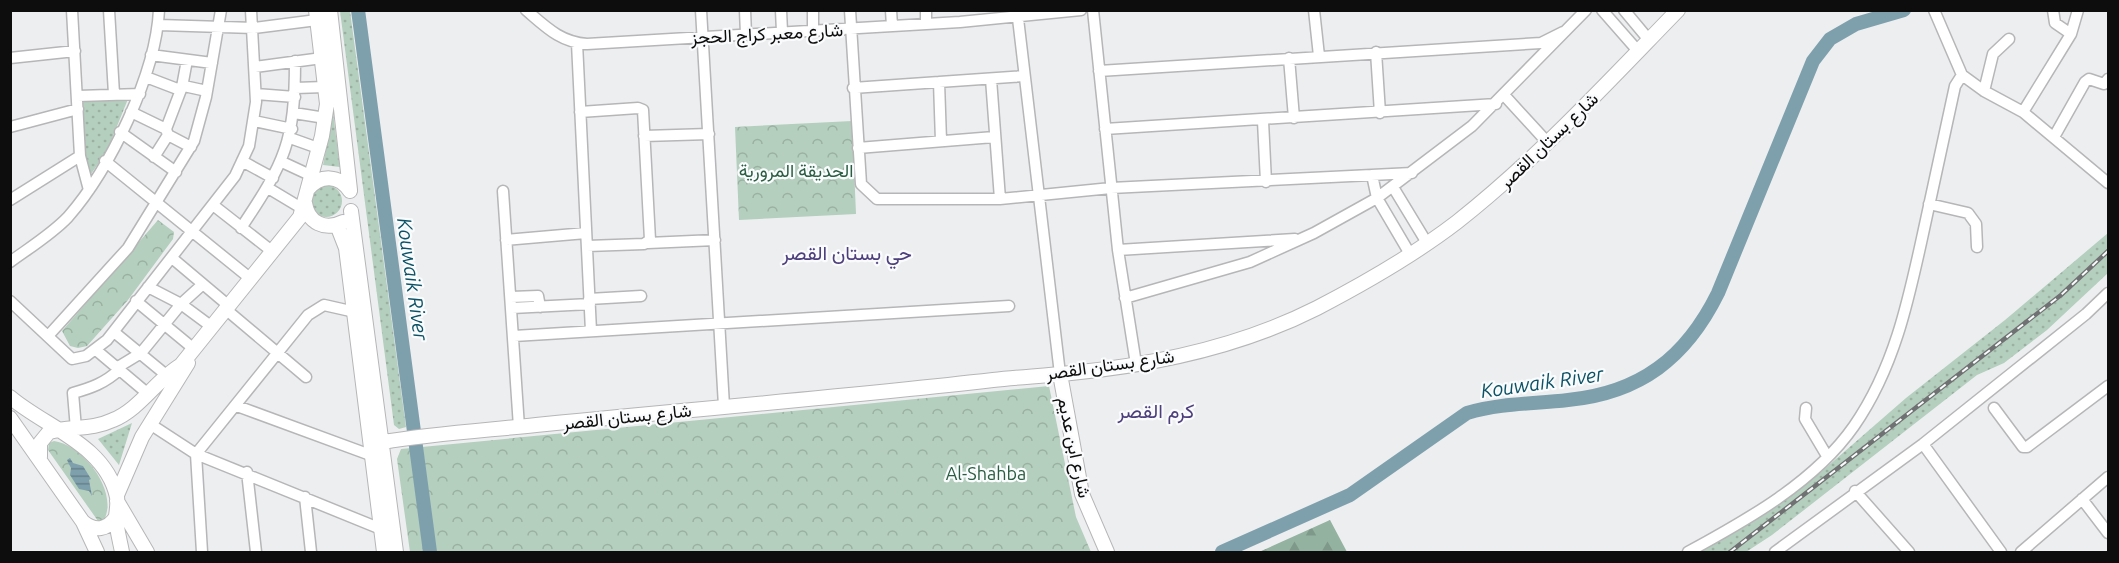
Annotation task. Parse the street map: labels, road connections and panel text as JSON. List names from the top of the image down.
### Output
{
  "streets": {
    "main road": ["شارع بستان القصر", "شارع ابن عديم"],
    "street": ["شارع معبر كراج الحجز"]
  },
  "crossings": [
    ["شارع بستان القصر", "شارع ابن عديم"]
  ],
  "districts": ["حي بستان القصر", "كرم القصر"],
  "water": ["Kouwaik River"],
  "parks": ["الحديقة المرورية", "Al-Shahba"]
}
